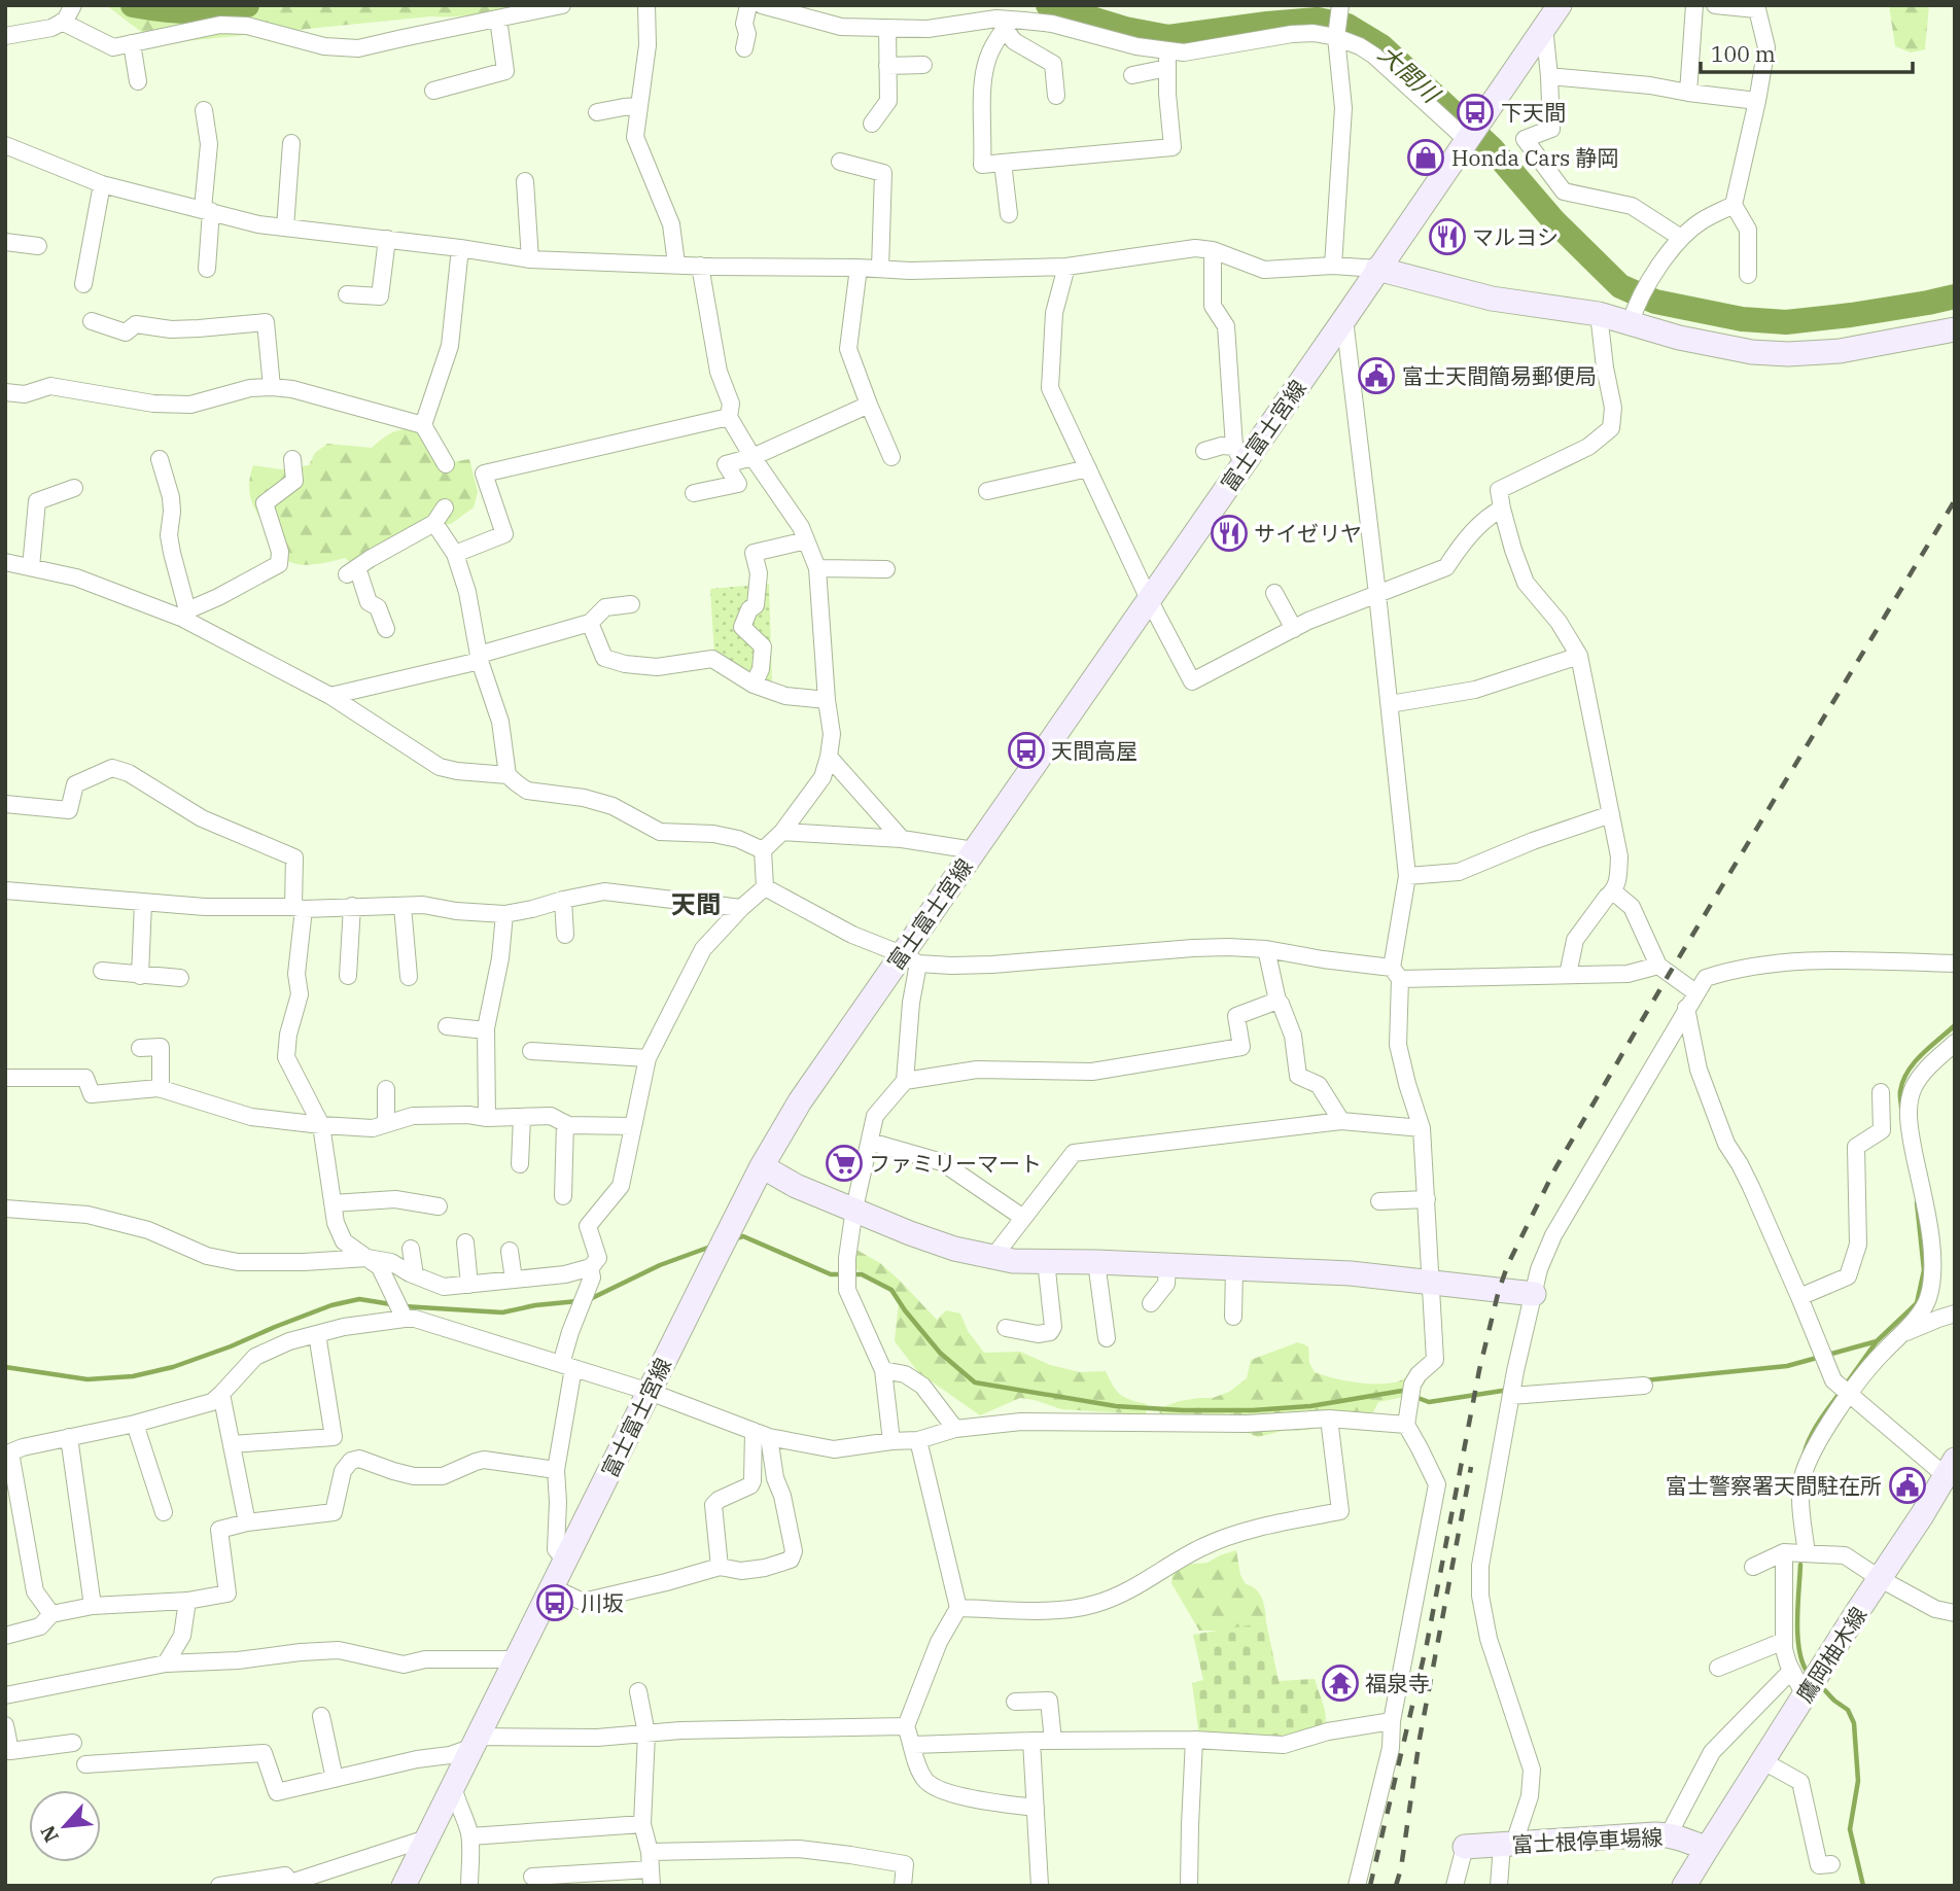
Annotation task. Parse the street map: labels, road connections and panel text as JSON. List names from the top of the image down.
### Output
{
  "streets": {
    "main road": ["富士富士宮線", "鷹岡柚木線", "富士根停車場線"]
  },
  "crossings": [
    ["鷹岡柚木線", "富士根停車場線"]
  ],
  "districts": ["天間"],
  "water": ["大間川"],
  "places": {
    "bus stop": ["下天間", "天間高屋", "川坂"],
    "shop": ["Honda Cars 静岡"],
    "restaurant": ["マルヨシ", "サイゼリヤ"],
    "public building": ["富士天間簡易郵便局", "富士警察署天間駐在所"],
    "supermarket": ["ファミリーマート"],
    "temple": ["福泉寺"]
  },
  "scale_bar": "100 m",
  "north": "bottom left"
}
